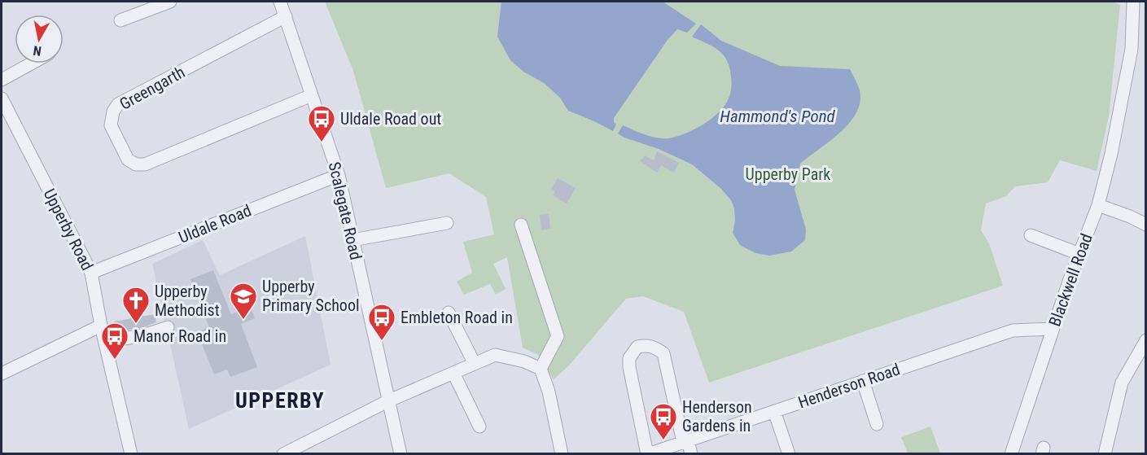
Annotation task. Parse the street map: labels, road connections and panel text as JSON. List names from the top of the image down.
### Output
{
  "streets": {
    "street": [
      "Greengarth",
      "Scalegate Road",
      "Uldale Road",
      "Upperby Road",
      "Blackwell Road",
      "Henderson Road"
    ]
  },
  "crossings": [
    ["Greengarth", "Scalegate Road"],
    ["Scalegate Road", "Uldale Road"],
    ["Uldale Road", "Upperby Road"],
    ["Blackwell Road", "Henderson Road"]
  ],
  "districts": ["UPPERBY"],
  "water": ["Hammond's Pond"],
  "parks": ["Upperby Park"],
  "places": {
    "bus stop": [
      "Uldale Road out",
      "Embleton Road in",
      "Manor Road in",
      "Henderson Gardens in"
    ],
    "school or university": ["Upperby Primary School"],
    "church": ["Upperby Methodist"]
  },
  "north": "bottom"
}
